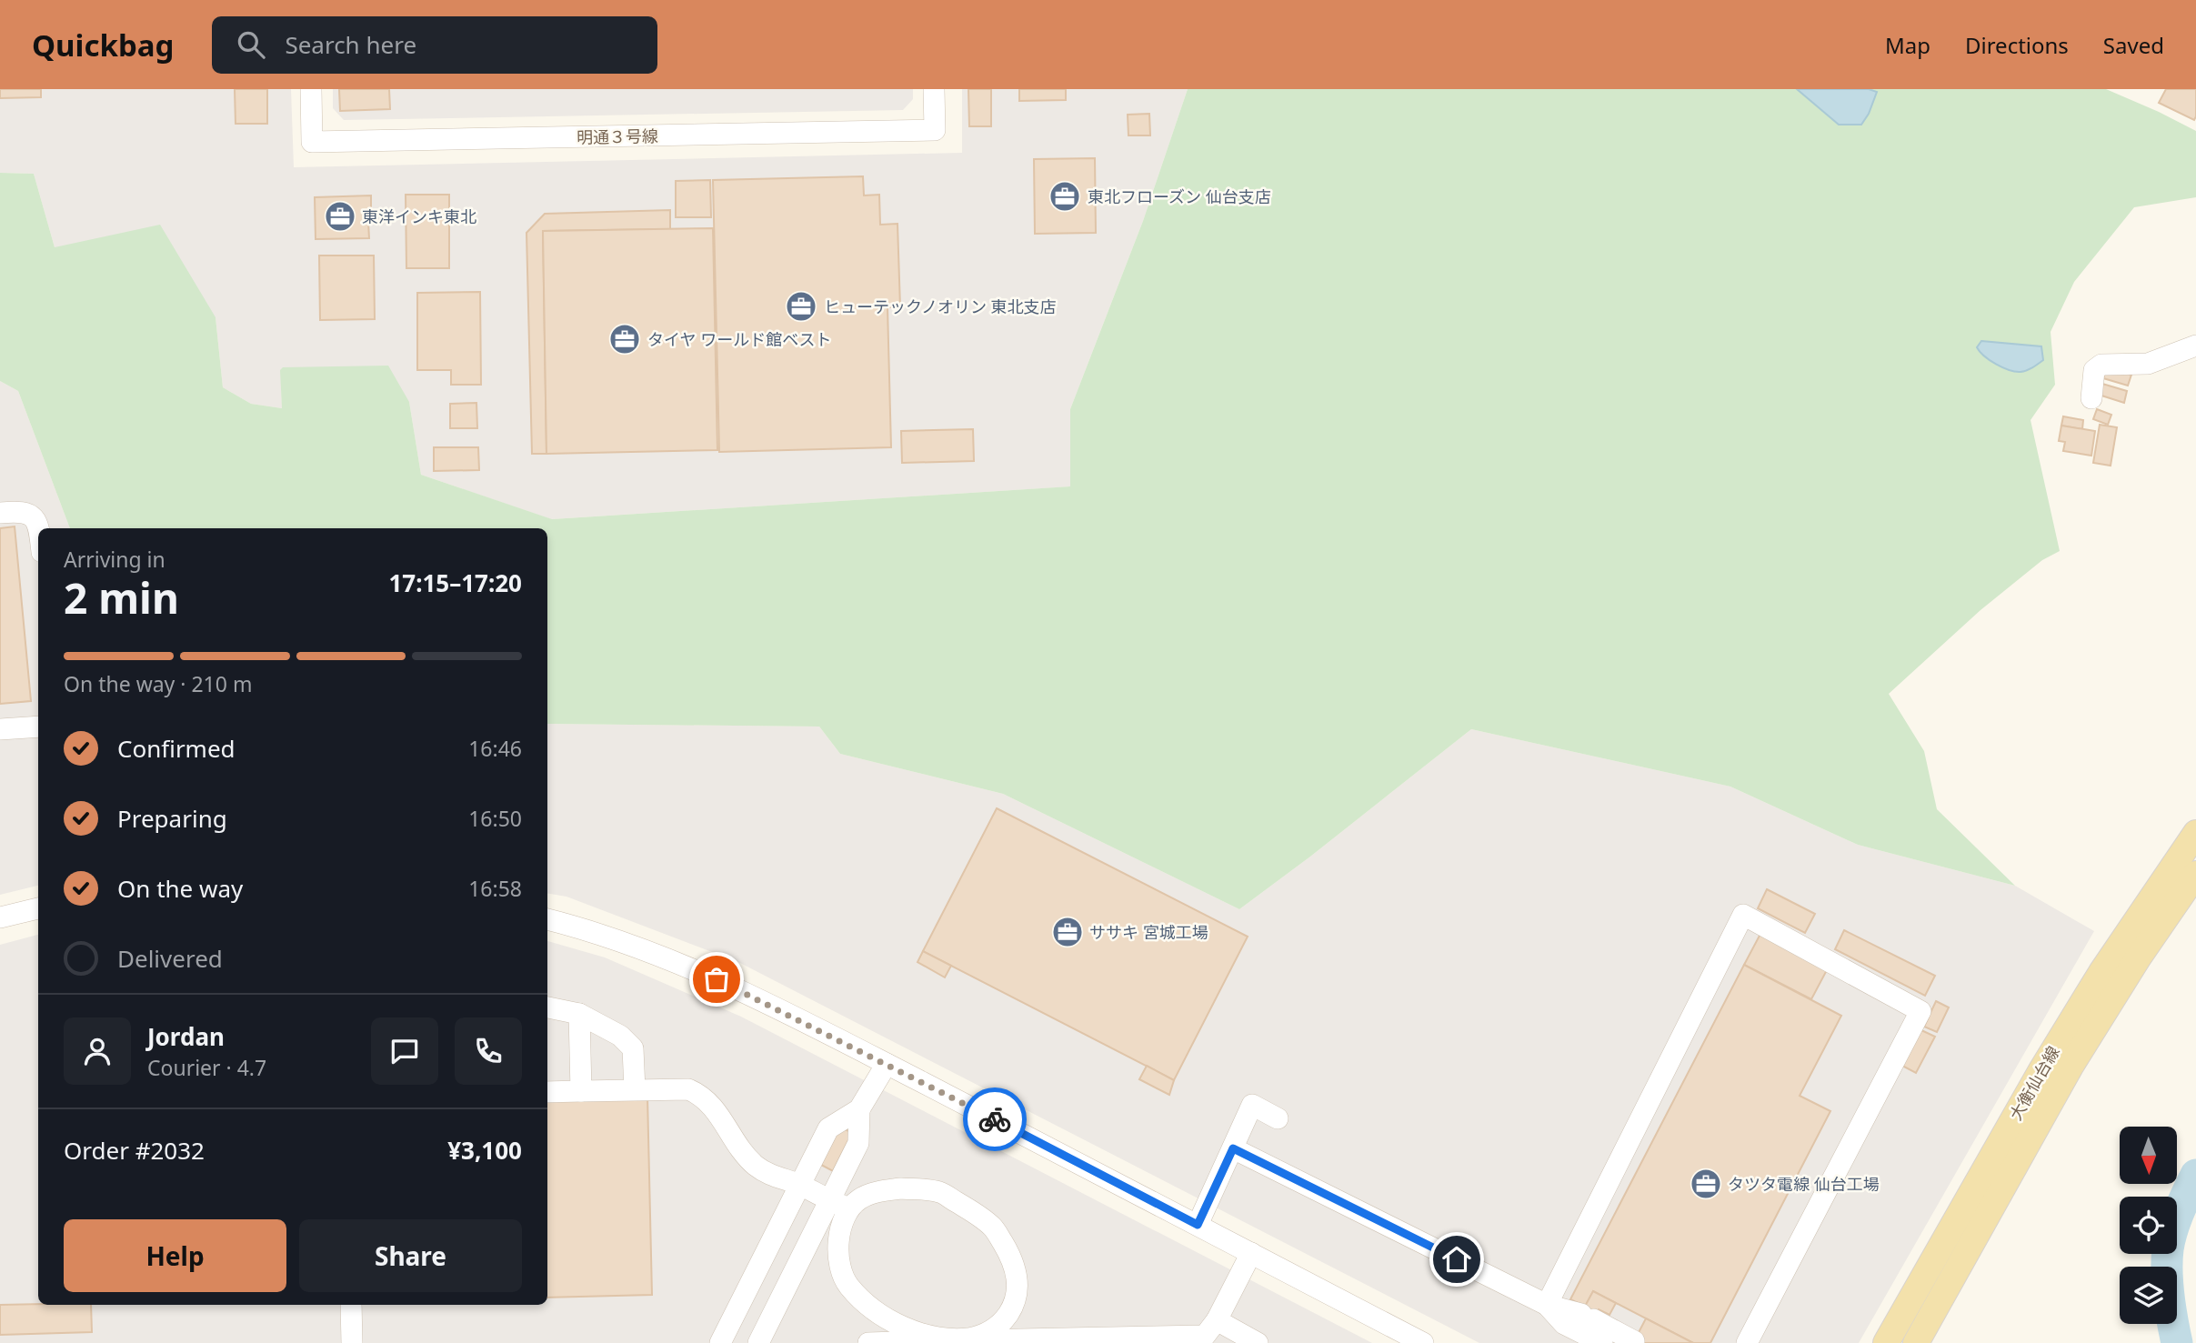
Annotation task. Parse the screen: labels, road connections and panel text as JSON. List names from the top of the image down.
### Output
{
  "streets": {
    "main road": ["大衡仙台線"],
    "street": ["明通３号線"]
  },
  "places": {
    "office": [
      "東北フローズン 仙台支店",
      "東洋インキ東北",
      "ヒューテックノオリン 東北支店",
      "タイヤ ワールド館ベスト",
      "ササキ 宮城工場",
      "タツタ電線 仙台工場"
    ]
  },
  "north": "bottom",
  "page": {
    "header": "Quickbag",
    "search": "Search here",
    "nav": ["Map", "Directions", "Saved"],
    "heading": ["2 min", "Arriving in", "17:15–17:20"],
    "panel": [
      "Jordan",
      "Courier · 4.7",
      "Order #2032",
      "¥3,100"
    ],
    "bar": "On the way · 210 m",
    "list": [
      ["Confirmed", "16:46"],
      ["Preparing", "16:50"],
      ["On the way", "16:58"],
      "Delivered"
    ],
    "buttons": ["Help", "Share"]
  }
}
